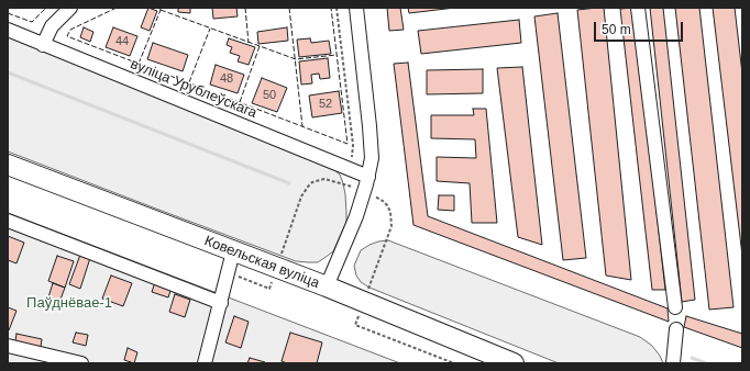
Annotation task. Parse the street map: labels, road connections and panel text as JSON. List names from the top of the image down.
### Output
{
  "streets": {
    "highway": ["Ковельская вуліца"],
    "street": ["вуліца Урублеўскага"]
  },
  "parks": ["Паўднёвае-1"],
  "house_numbers": [
    "44",
    "48",
    "50",
    "52"
  ],
  "scale_bar": "50 m"
}
